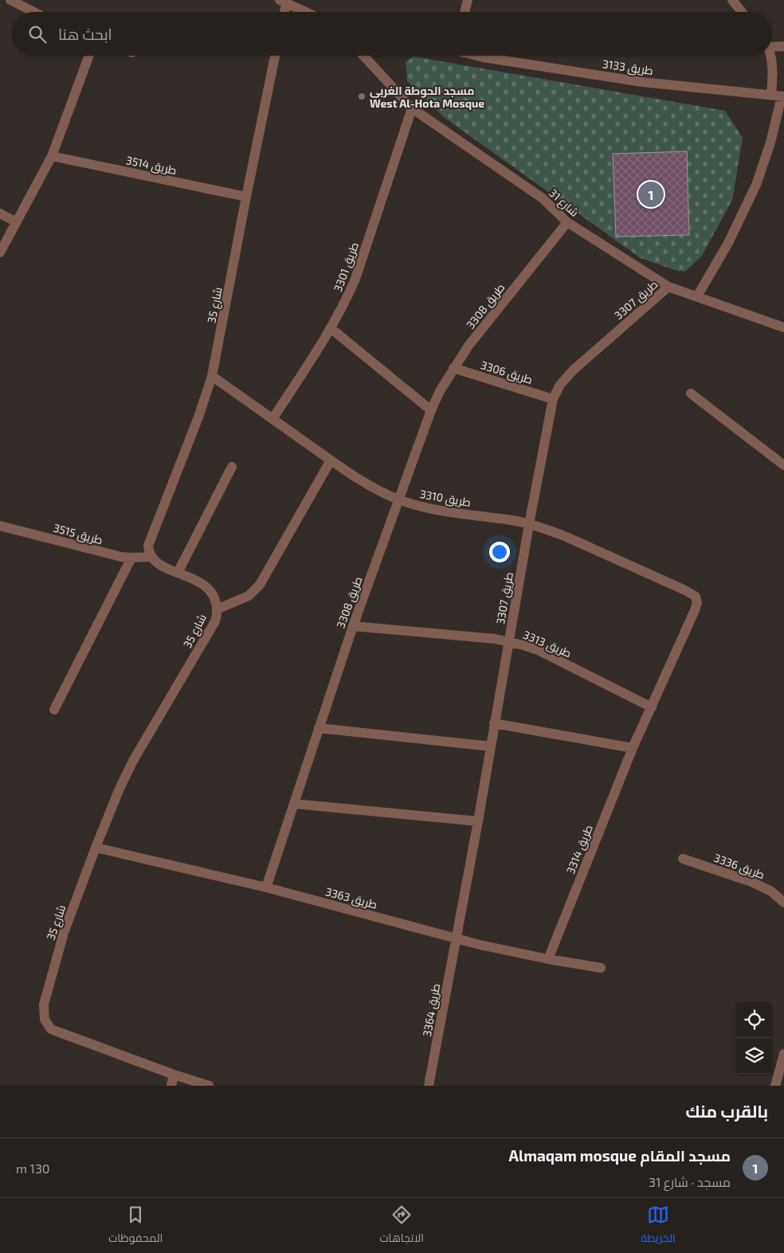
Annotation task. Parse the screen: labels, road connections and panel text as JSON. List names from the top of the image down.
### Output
{
  "streets": {
    "street": [
      "طريق 3133",
      "طريق 3514",
      "شارع 31",
      "طريق 3301",
      "طريق 3307",
      "شارع 35",
      "طريق 3308",
      "طريق 3306",
      "طريق 3310",
      "طريق 3515",
      "طريق 3313",
      "طريق 3314",
      "طريق 3336",
      "طريق 3363",
      "طريق 3364"
    ]
  },
  "crossings": [
    ["طريق 3514", "شارع 35"],
    ["شارع 31", "طريق 3301"],
    ["شارع 31", "طريق 3307"],
    ["شارع 31", "طريق 3308"],
    ["طريق 3301", "طريق 3310"],
    ["طريق 3307", "طريق 3306"],
    ["طريق 3307", "طريق 3310"],
    ["طريق 3307", "طريق 3313"],
    ["طريق 3307", "طريق 3363"],
    ["طريق 3307", "طريق 3364"],
    ["شارع 35", "طريق 3310"],
    ["شارع 35", "طريق 3515"],
    ["شارع 35", "طريق 3363"],
    ["طريق 3308", "طريق 3306"],
    ["طريق 3308", "طريق 3310"],
    ["طريق 3308", "طريق 3313"],
    ["طريق 3308", "طريق 3363"],
    ["طريق 3310", "طريق 3314"],
    ["طريق 3313", "طريق 3314"],
    ["طريق 3314", "طريق 3363"],
    ["طريق 3363", "طريق 3364"]
  ],
  "places": ["مسجد الحوطة الغربي West Al-Hota Mosque"],
  "page": {
    "search": "ابحث هنا",
    "pins": "1",
    "heading": "بالقرب منك",
    "list": [
      {
        "mark": "1",
        "name": "مسجد المقام Almaqam mosque",
        "note": "مسجد · شارع 31",
        "value": "130 m"
      }
    ],
    "nav": ["الخريطة", "الاتجاهات", "المحفوظات"]
  }
}
